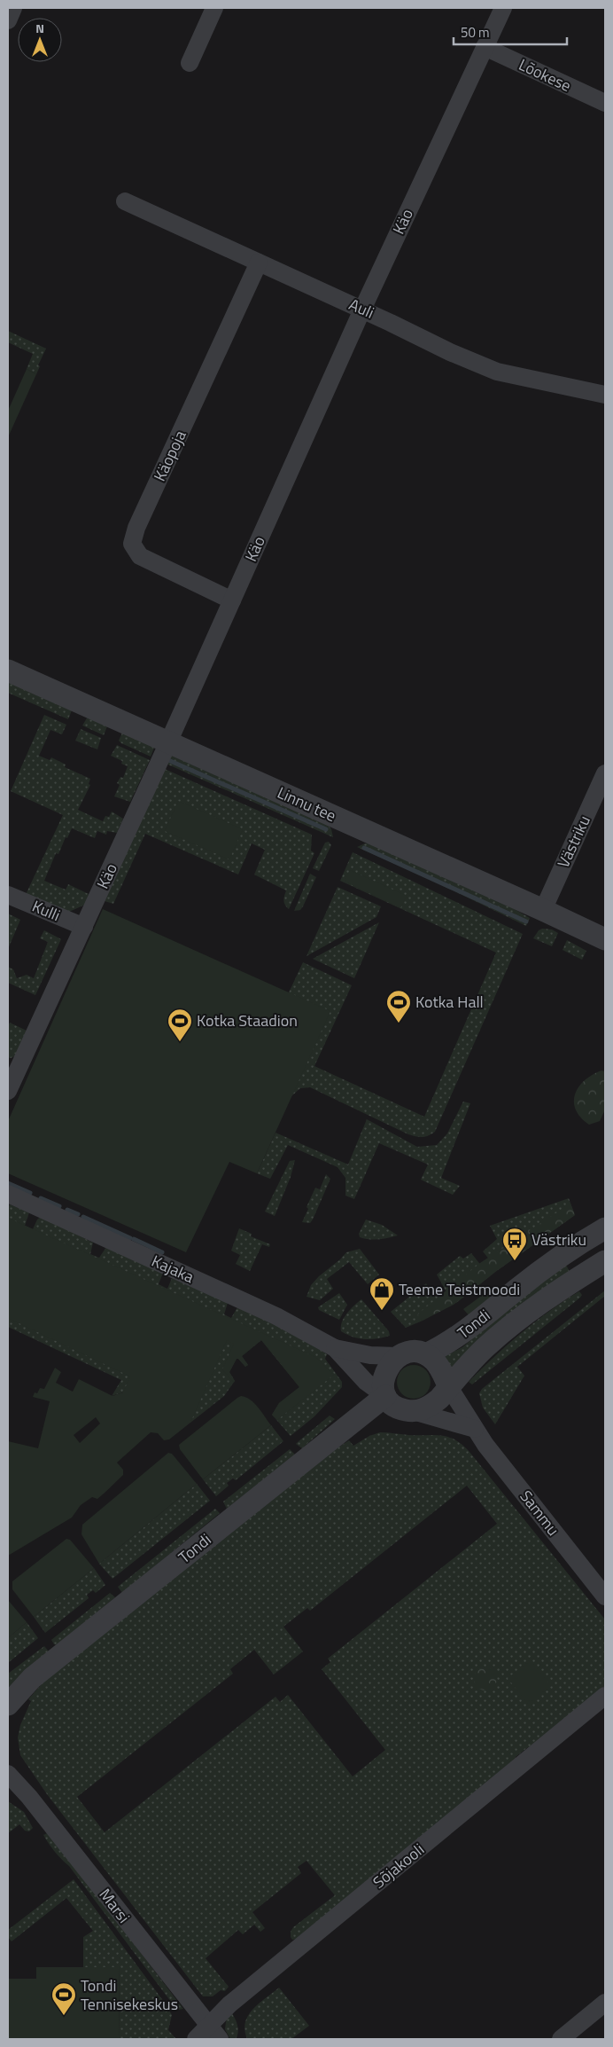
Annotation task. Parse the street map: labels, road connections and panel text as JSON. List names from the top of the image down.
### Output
{
  "streets": {
    "street": [
      "Lõokese",
      "Käo",
      "Auli",
      "Käopoja",
      "Linnu tee",
      "Västriku",
      "Kulli",
      "Kajaka",
      "Tondi",
      "Sammu",
      "Sõjakooli",
      "Marsi"
    ]
  },
  "crossings": [
    ["Lõokese", "Käo"],
    ["Käo", "Auli"],
    ["Käo", "Käopoja"],
    ["Käo", "Linnu tee"],
    ["Käo", "Kulli"],
    ["Auli", "Käopoja"],
    ["Linnu tee", "Västriku"],
    ["Kajaka", "Tondi"],
    ["Kajaka", "Sammu"],
    ["Tondi", "Sammu"],
    ["Sõjakooli", "Marsi"]
  ],
  "places": {
    "sports": ["Kotka Hall", "Kotka Staadion", "Tondi Tennisekeskus"],
    "bus stop": ["Västriku"],
    "shop": ["Teeme Teistmoodi"]
  },
  "scale_bar": "50 m",
  "north": "top"
}
